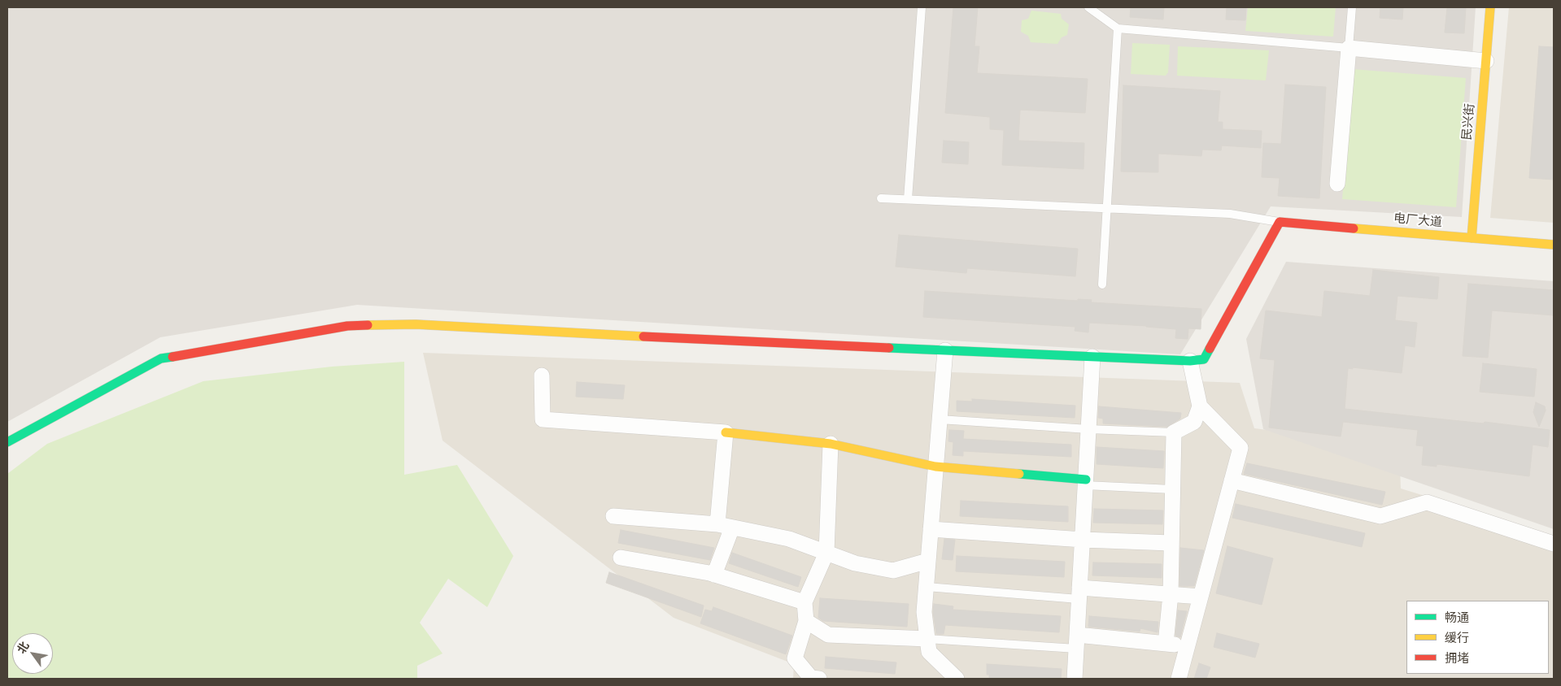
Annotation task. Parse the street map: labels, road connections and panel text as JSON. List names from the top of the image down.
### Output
{
  "streets": {
    "street": ["民兴街", "电厂大道"]
  },
  "crossings": [
    ["民兴街", "电厂大道"]
  ],
  "legend": ["畅通", "缓行", "拥堵"],
  "north": "top left"
}
